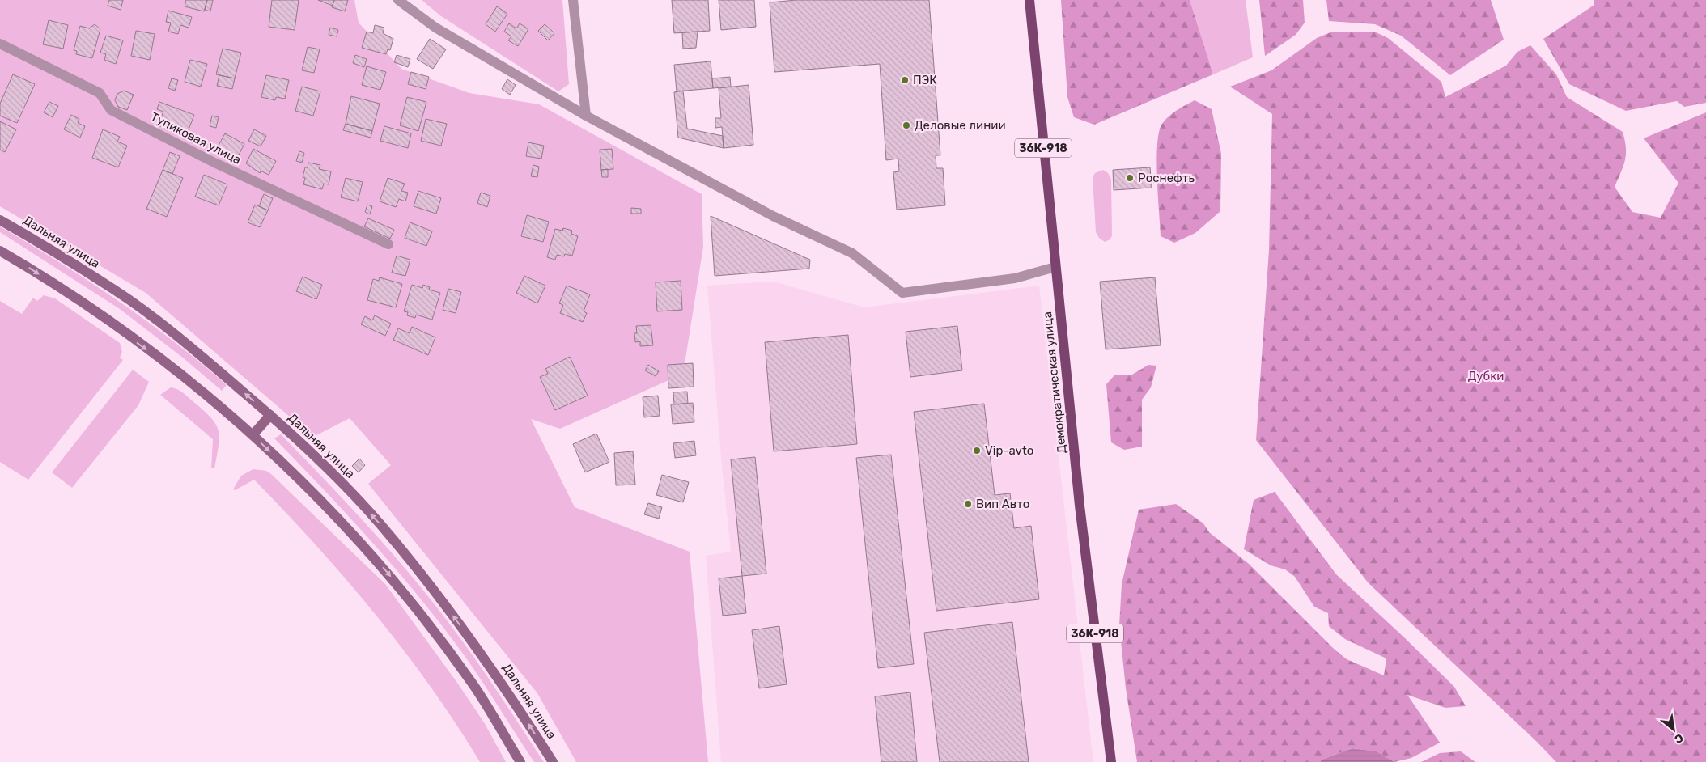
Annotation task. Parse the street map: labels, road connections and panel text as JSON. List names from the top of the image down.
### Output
{
  "streets": {
    "main road": ["36К-918", "Дальняя улица", "Демократическая улица"],
    "street": ["Тупиковая улица"]
  },
  "parks": ["Дубки"],
  "places": [
    "ПЭК",
    "Деловые линии",
    "Роснефть",
    "Vip-avto",
    "Вип Авто"
  ],
  "north": "bottom right"
}
